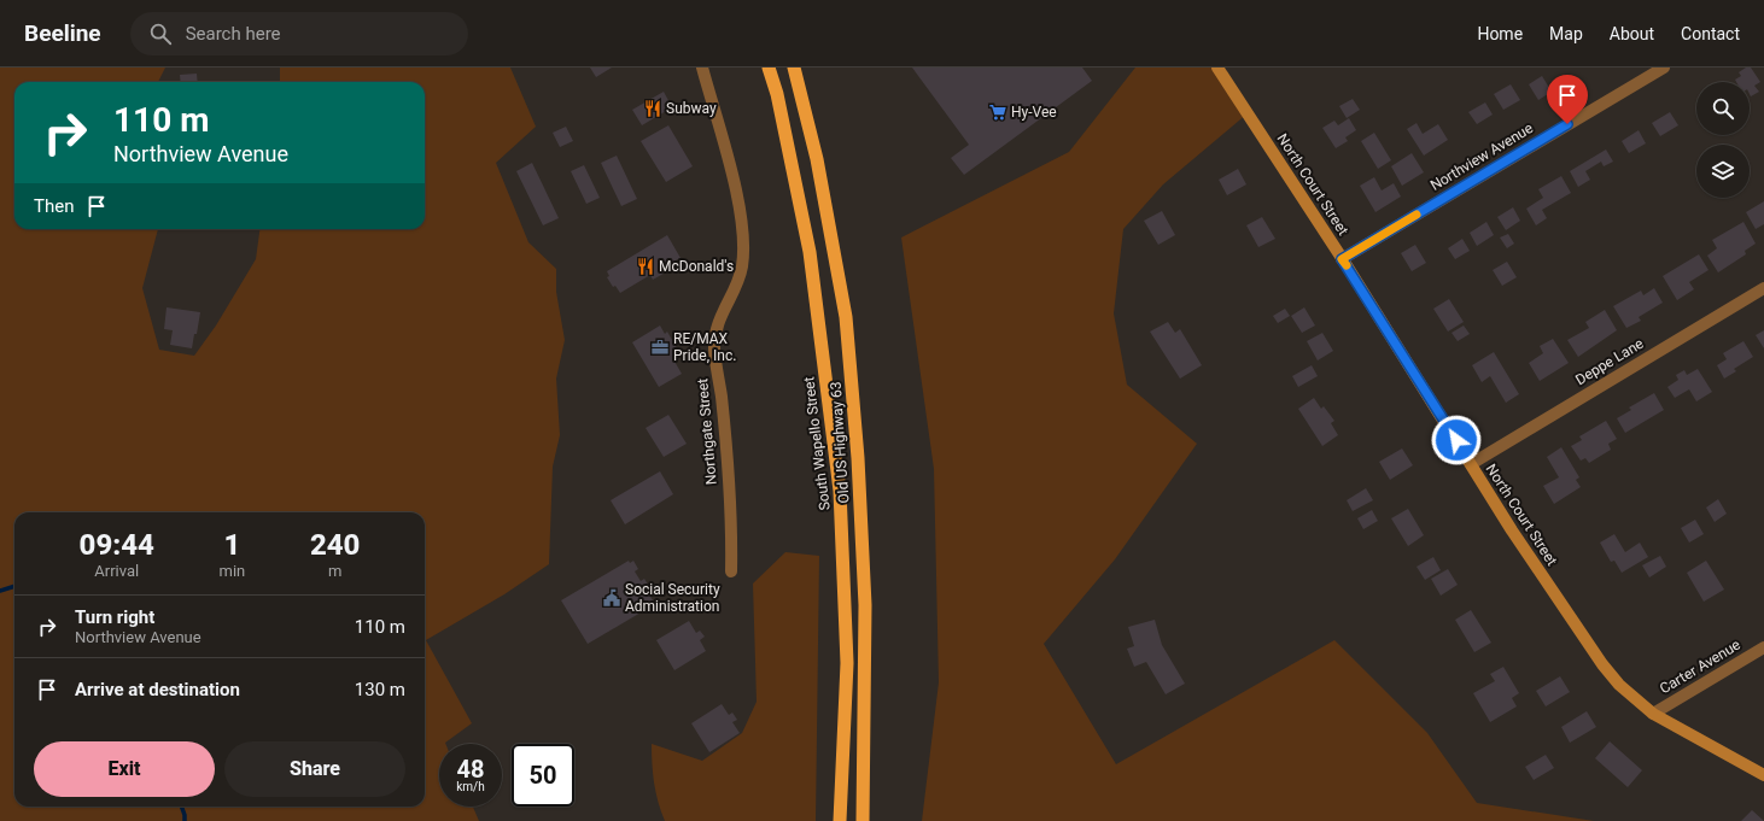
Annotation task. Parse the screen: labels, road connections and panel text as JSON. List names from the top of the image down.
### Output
{
  "streets": {
    "highway": ["Old US Highway 63", "South Wapello Street"],
    "main road": ["North Court Street"],
    "street": [
      "Northview Avenue",
      "Deppe Lane",
      "Northgate Street",
      "Carter Avenue"
    ]
  },
  "crossings": [
    ["Northview Avenue", "North Court Street"],
    ["North Court Street", "Deppe Lane"],
    ["North Court Street", "Carter Avenue"]
  ],
  "places": {
    "restaurant": ["Subway", "McDonald's"],
    "supermarket": ["Hy-Vee"],
    "office": ["RE/MAX Pride, Inc."],
    "public building": ["Social Security Administration"]
  },
  "page": {
    "header": "Beeline",
    "search": "Search here",
    "nav": [
      "Home",
      "Map",
      "About",
      "Contact"
    ],
    "turn": ["110 m", "Northview Avenue"],
    "then": "Then",
    "eta": [
      "09:44",
      "Arrival",
      "1",
      "min",
      "240",
      "m"
    ],
    "list": [
      {
        "name": "Turn right",
        "note": "Northview Avenue",
        "value": "110 m"
      },
      {
        "name": "Arrive at destination",
        "value": "130 m"
      }
    ],
    "buttons": ["Exit", "Share"],
    "speed": "48 km/h",
    "limit": "50"
  }
}
